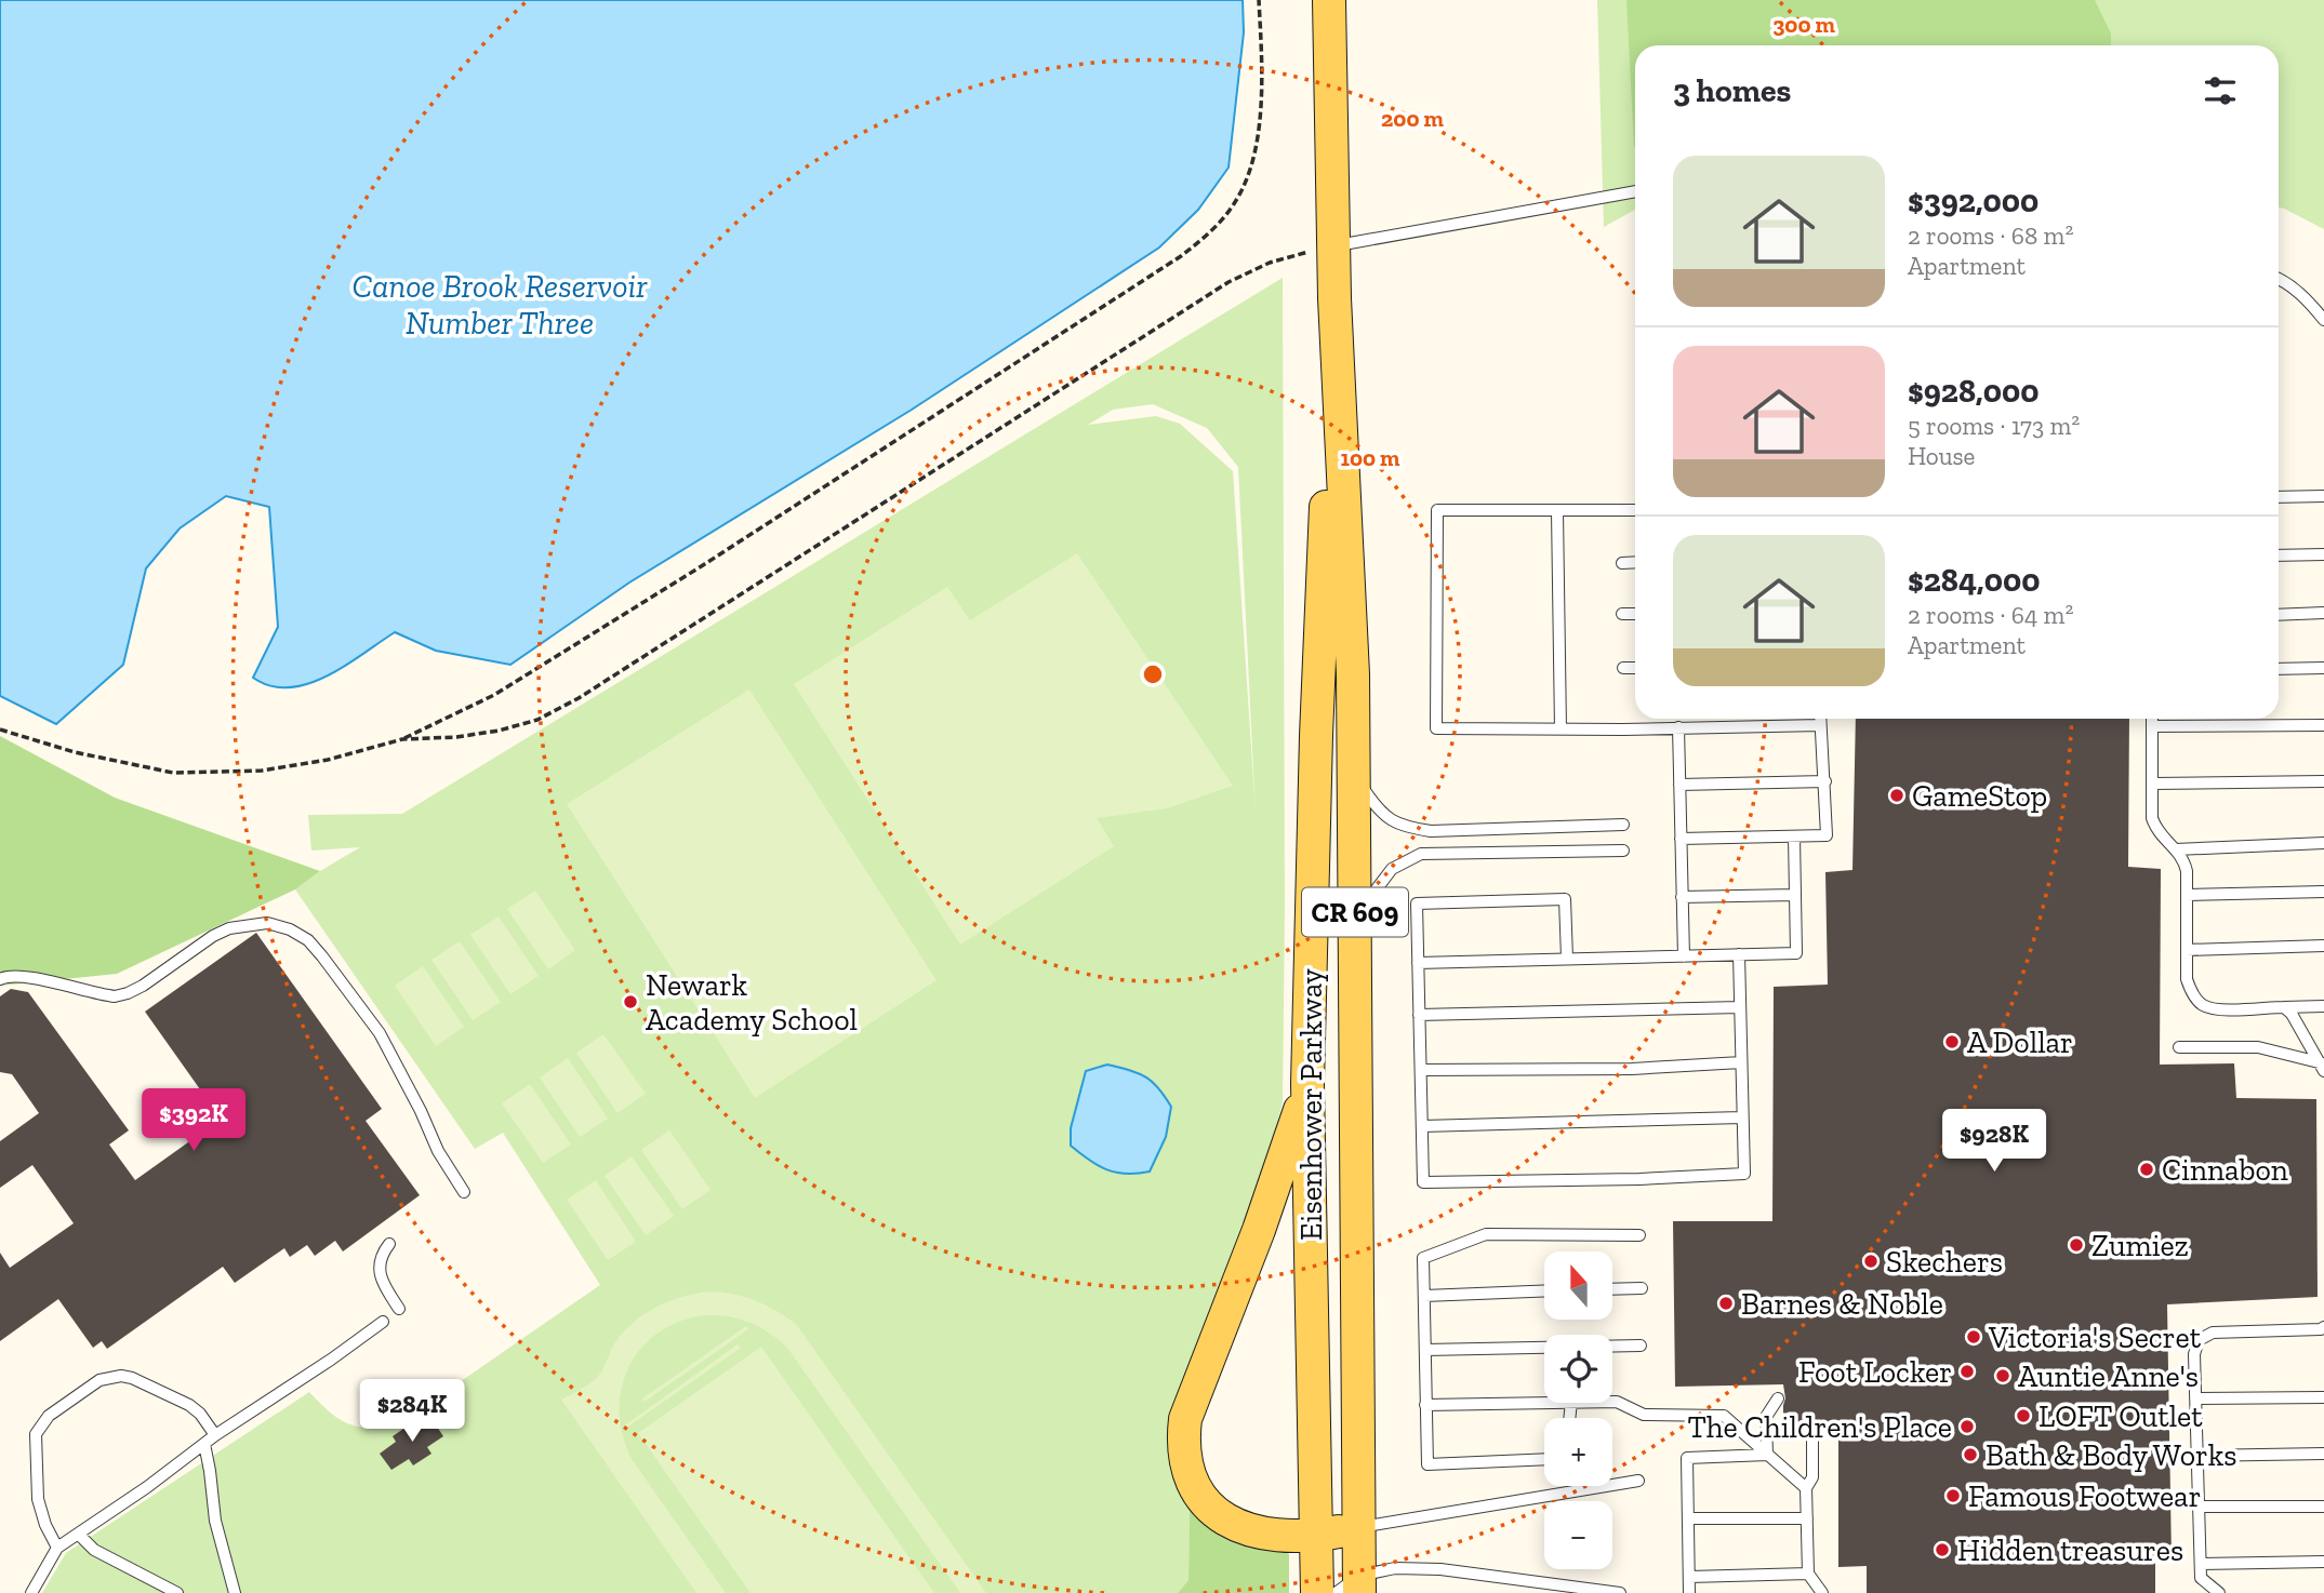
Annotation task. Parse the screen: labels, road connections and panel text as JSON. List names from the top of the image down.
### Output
{
  "streets": {
    "main road": ["CR 609", "Eisenhower Parkway"]
  },
  "water": ["Canoe Brook Reservoir Number Three"],
  "places": [
    "GameStop",
    "Newark Academy School",
    "A Dollar",
    "Cinnabon",
    "Zumiez",
    "Skechers",
    "Barnes & Noble",
    "Victoria's Secret",
    "Foot Locker",
    "Auntie Anne's",
    "LOFT Outlet",
    "The Children's Place",
    "Bath & Body Works",
    "Famous Footwear",
    "Hidden treasures"
  ],
  "north": "top",
  "page": {
    "heading": "3 homes",
    "list": [
      {
        "name": "$392,000",
        "note": "2 rooms · 68 m² · Apartment"
      },
      {
        "name": "$928,000",
        "note": "5 rooms · 173 m² · House"
      },
      {
        "name": "$284,000",
        "note": "2 rooms · 64 m² · Apartment"
      }
    ],
    "price": ["$392K", "$928K", "$284K"],
    "map_buttons": ["+", "−"]
  },
  "rings": ["300 m", "200 m", "100 m"]
}
